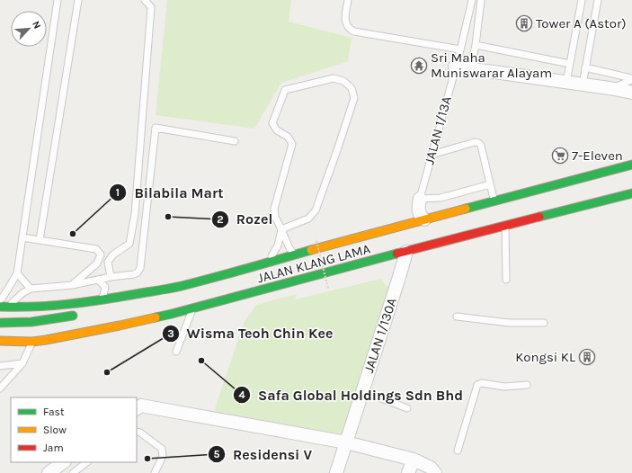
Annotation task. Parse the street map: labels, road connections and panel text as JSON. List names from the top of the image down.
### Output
{
  "streets": {
    "main road": ["JALAN KLANG LAMA"],
    "street": ["JALAN 1/13A", "JALAN 1/130A"]
  },
  "crossings": [
    ["JALAN 1/13A", "JALAN KLANG LAMA"],
    ["JALAN KLANG LAMA", "JALAN 1/130A"]
  ],
  "places": {
    "building": ["Tower A (Astor)", "Kongsi KL"],
    "temple": ["Sri Maha Muniswarar Alayam"],
    "supermarket": ["7-Eleven"],
    "other": [
      "Rozel",
      "Bilabila Mart",
      "Safa Global Holdings Sdn Bhd",
      "Wisma Teoh Chin Kee",
      "Residensi V"
    ]
  },
  "legend": ["Fast", "Slow", "Jam"],
  "north": "top right"
}
